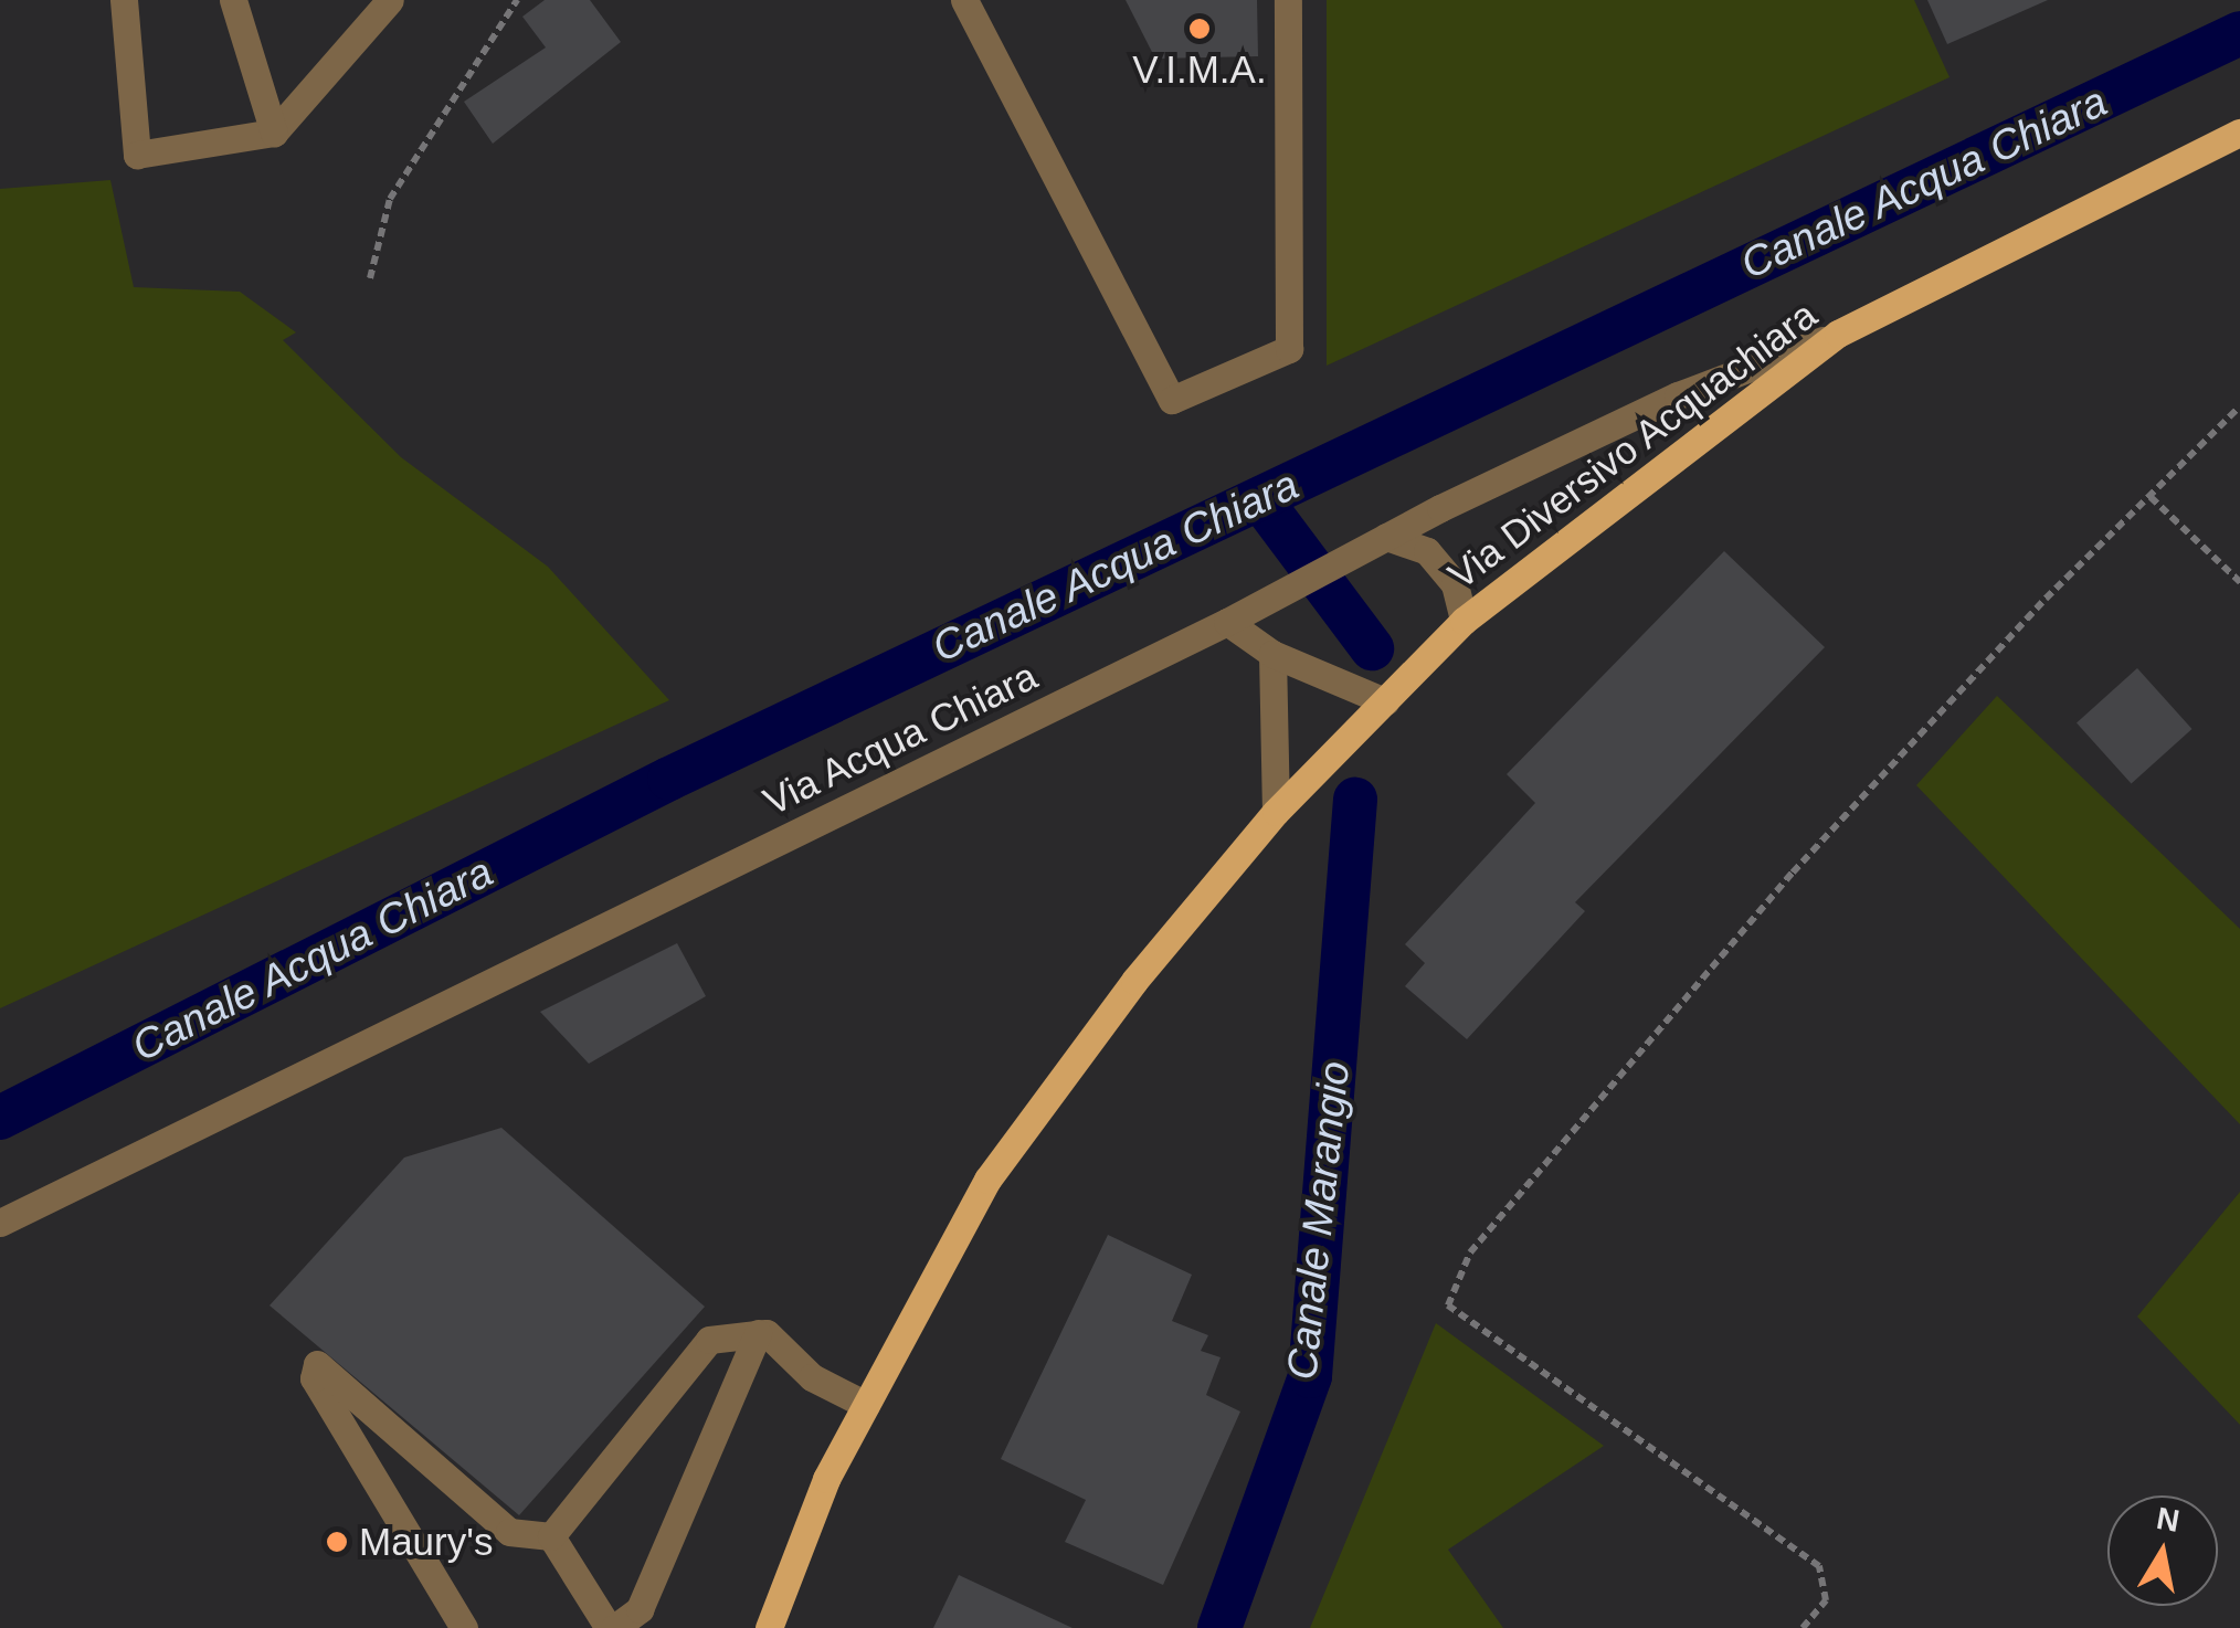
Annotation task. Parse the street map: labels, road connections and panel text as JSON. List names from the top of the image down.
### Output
{
  "streets": {
    "main road": ["Via Diversivo Acquachiara"],
    "street": ["Via Acqua Chiara"]
  },
  "crossings": [
    ["Via Diversivo Acquachiara", "Via Acqua Chiara"]
  ],
  "water": ["Canale Acqua Chiara", "Canale Marangio"],
  "places": ["V.I.M.A.", "Maury's"],
  "north": "top"
}
